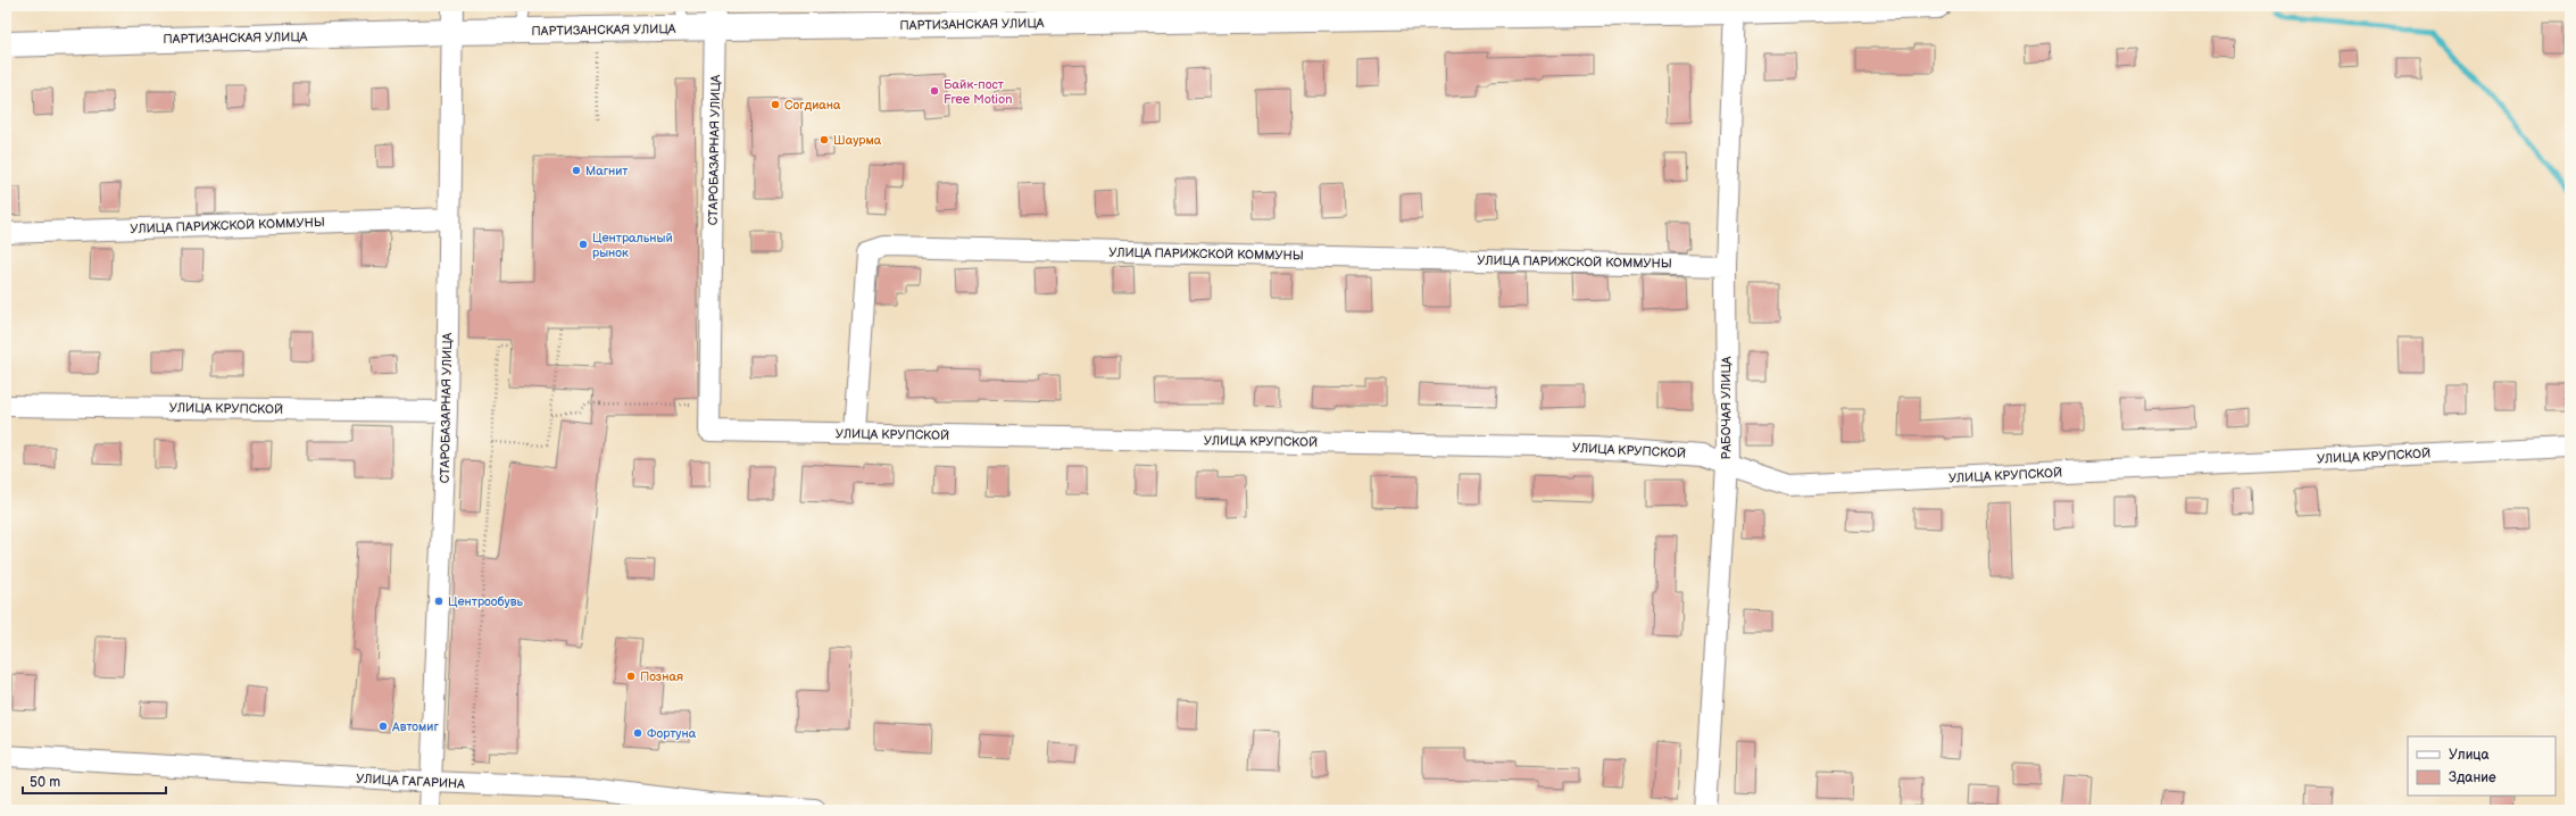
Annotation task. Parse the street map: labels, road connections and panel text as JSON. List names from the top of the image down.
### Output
{
  "streets": {
    "main road": ["ПАРТИЗАНСКАЯ УЛИЦА"],
    "street": [
      "СТАРОБАЗАРНАЯ УЛИЦА",
      "УЛИЦА ПАРИЖСКОЙ КОММУНЫ",
      "УЛИЦА КРУПСКОЙ",
      "РАБОЧАЯ УЛИЦА",
      "УЛИЦА ГАГАРИНА"
    ]
  },
  "crossings": [
    ["ПАРТИЗАНСКАЯ УЛИЦА", "СТАРОБАЗАРНАЯ УЛИЦА"],
    ["ПАРТИЗАНСКАЯ УЛИЦА", "РАБОЧАЯ УЛИЦА"],
    ["СТАРОБАЗАРНАЯ УЛИЦА", "УЛИЦА ПАРИЖСКОЙ КОММУНЫ"],
    ["СТАРОБАЗАРНАЯ УЛИЦА", "УЛИЦА КРУПСКОЙ"],
    ["СТАРОБАЗАРНАЯ УЛИЦА", "УЛИЦА ГАГАРИНА"],
    ["УЛИЦА ПАРИЖСКОЙ КОММУНЫ", "УЛИЦА КРУПСКОЙ"],
    ["УЛИЦА ПАРИЖСКОЙ КОММУНЫ", "РАБОЧАЯ УЛИЦА"],
    ["УЛИЦА КРУПСКОЙ", "РАБОЧАЯ УЛИЦА"]
  ],
  "places": [
    "Байк-пост Free Motion",
    "Согдиана",
    "Шаурма",
    "Магнит",
    "Центральный рынок",
    "Центрообувь",
    "Позная",
    "Автомиг",
    "Фортуна"
  ],
  "legend": ["Улица", "Здание"],
  "scale_bar": "50 m"
}
